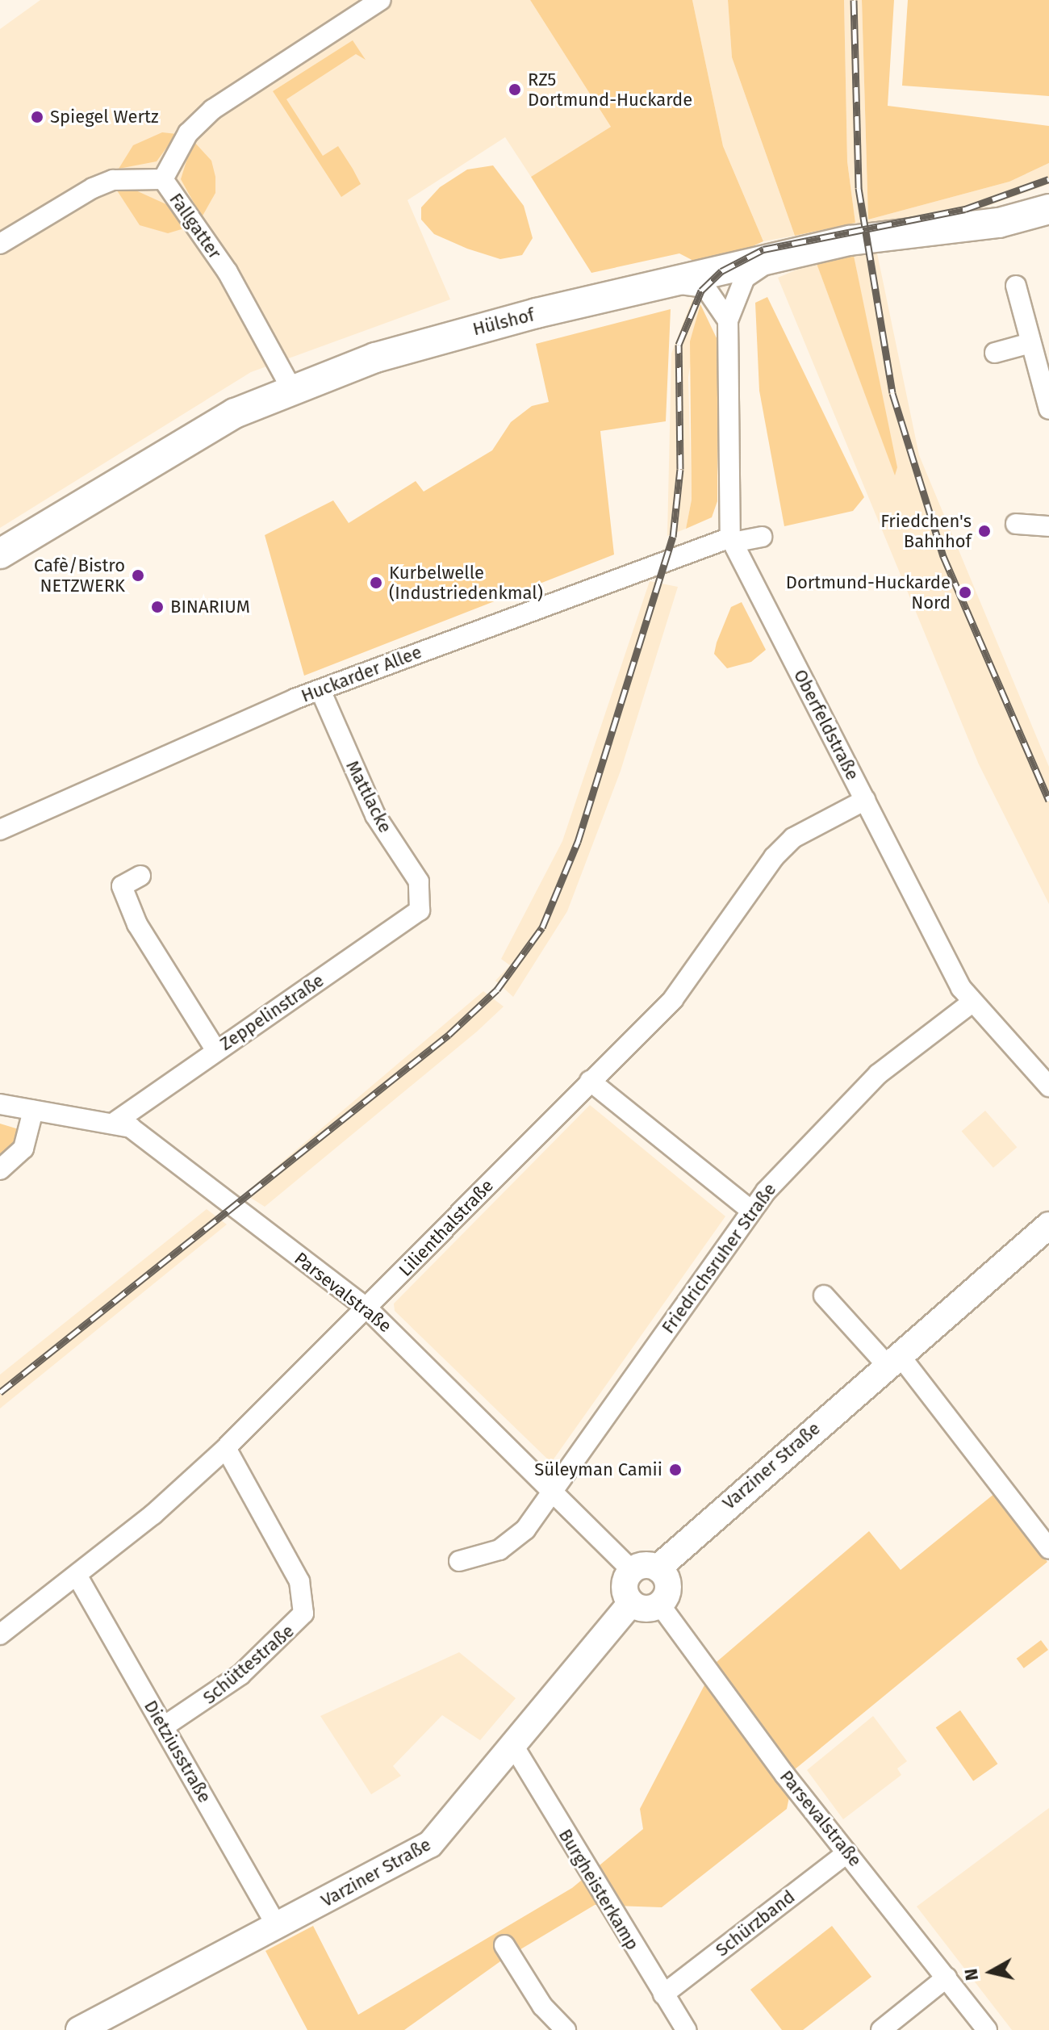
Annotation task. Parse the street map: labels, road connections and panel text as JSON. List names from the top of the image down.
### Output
{
  "streets": {
    "main road": ["Hülshof"],
    "street": [
      "Fallgatter",
      "Huckarder Allee",
      "Oberfeldstraße",
      "Mattlacke",
      "Zeppelinstraße",
      "Lilienthalstraße",
      "Friedrichsruher Straße",
      "Parsevalstraße",
      "Varziner Straße",
      "Schüttestraße",
      "Dietziusstraße",
      "Burgheisterkamp",
      "Schürzband"
    ]
  },
  "crossings": [
    ["Fallgatter", "Hülshof"],
    ["Hülshof", "Oberfeldstraße"],
    ["Huckarder Allee", "Oberfeldstraße"],
    ["Huckarder Allee", "Mattlacke"],
    ["Oberfeldstraße", "Lilienthalstraße"],
    ["Oberfeldstraße", "Friedrichsruher Straße"],
    ["Mattlacke", "Zeppelinstraße"],
    ["Zeppelinstraße", "Parsevalstraße"],
    ["Lilienthalstraße", "Parsevalstraße"],
    ["Lilienthalstraße", "Schüttestraße"],
    ["Lilienthalstraße", "Dietziusstraße"],
    ["Friedrichsruher Straße", "Parsevalstraße"],
    ["Parsevalstraße", "Varziner Straße"],
    ["Parsevalstraße", "Schürzband"],
    ["Varziner Straße", "Dietziusstraße"],
    ["Varziner Straße", "Burgheisterkamp"],
    ["Schüttestraße", "Dietziusstraße"],
    ["Burgheisterkamp", "Schürzband"]
  ],
  "places": [
    "RZ5 Dortmund-Huckarde",
    "Spiegel Wertz",
    "Friedchen's Bahnhof",
    "Cafè/Bistro NETZWERK",
    "Kurbelwelle (Industriedenkmal)",
    "Dortmund-Huckarde Nord",
    "BINARIUM",
    "Süleyman Camii"
  ],
  "north": "left"
}
